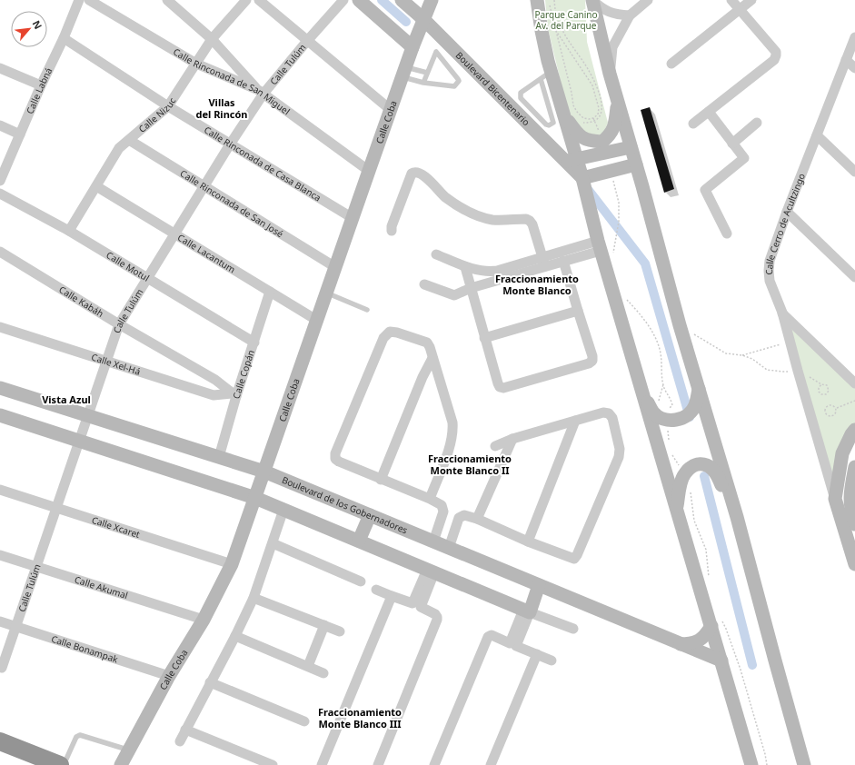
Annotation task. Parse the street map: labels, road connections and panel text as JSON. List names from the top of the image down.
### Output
{
  "streets": {
    "main road": ["Boulevard Bicentenario", "Calle Coba", "Boulevard de los Gobernadores"],
    "street": [
      "Calle Tulúm",
      "Calle Rinconada de San Miguel",
      "Calle Labná",
      "Calle Nizuc",
      "Calle Rinconada de Casa Blanca",
      "Calle Rinconada de San José",
      "Calle Cerro de Acultzingo",
      "Calle Lacantum",
      "Calle Motul",
      "Calle Kabáh",
      "Calle Xel-Há",
      "Calle Copán",
      "Calle Xcaret",
      "Calle Akumal",
      "Calle Bonampak"
    ]
  },
  "crossings": [
    ["Calle Tulúm", "Calle Rinconada de San Miguel"],
    ["Calle Tulúm", "Calle Rinconada de Casa Blanca"],
    ["Calle Tulúm", "Calle Rinconada de San José"],
    ["Calle Tulúm", "Calle Lacantum"],
    ["Calle Tulúm", "Calle Motul"],
    ["Calle Tulúm", "Calle Kabáh"],
    ["Calle Tulúm", "Calle Xel-Há"],
    ["Calle Tulúm", "Boulevard de los Gobernadores"],
    ["Calle Tulúm", "Calle Xcaret"],
    ["Calle Tulúm", "Calle Akumal"],
    ["Calle Tulúm", "Calle Bonampak"],
    ["Calle Rinconada de San Miguel", "Calle Nizuc"],
    ["Calle Rinconada de San Miguel", "Calle Coba"],
    ["Boulevard Bicentenario", "Calle Coba"],
    ["Calle Labná", "Calle Rinconada de Casa Blanca"],
    ["Calle Nizuc", "Calle Rinconada de Casa Blanca"],
    ["Calle Nizuc", "Calle Rinconada de San José"],
    ["Calle Nizuc", "Calle Lacantum"],
    ["Calle Nizuc", "Calle Motul"],
    ["Calle Coba", "Calle Rinconada de Casa Blanca"],
    ["Calle Coba", "Calle Rinconada de San José"],
    ["Calle Coba", "Calle Lacantum"],
    ["Calle Coba", "Boulevard de los Gobernadores"],
    ["Calle Coba", "Calle Xcaret"],
    ["Calle Coba", "Calle Akumal"],
    ["Calle Coba", "Calle Bonampak"],
    ["Calle Lacantum", "Calle Copán"],
    ["Calle Motul", "Calle Copán"],
    ["Calle Kabáh", "Calle Xel-Há"],
    ["Calle Kabáh", "Calle Copán"],
    ["Calle Xel-Há", "Calle Copán"],
    ["Calle Copán", "Boulevard de los Gobernadores"]
  ],
  "districts": [
    "Villas del Rincón",
    "Fraccionamiento Monte Blanco",
    "Vista Azul",
    "Fraccionamiento Monte Blanco II",
    "Fraccionamiento Monte Blanco III"
  ],
  "parks": ["Parque Canino Av. del Parque"],
  "north": "top right"
}
